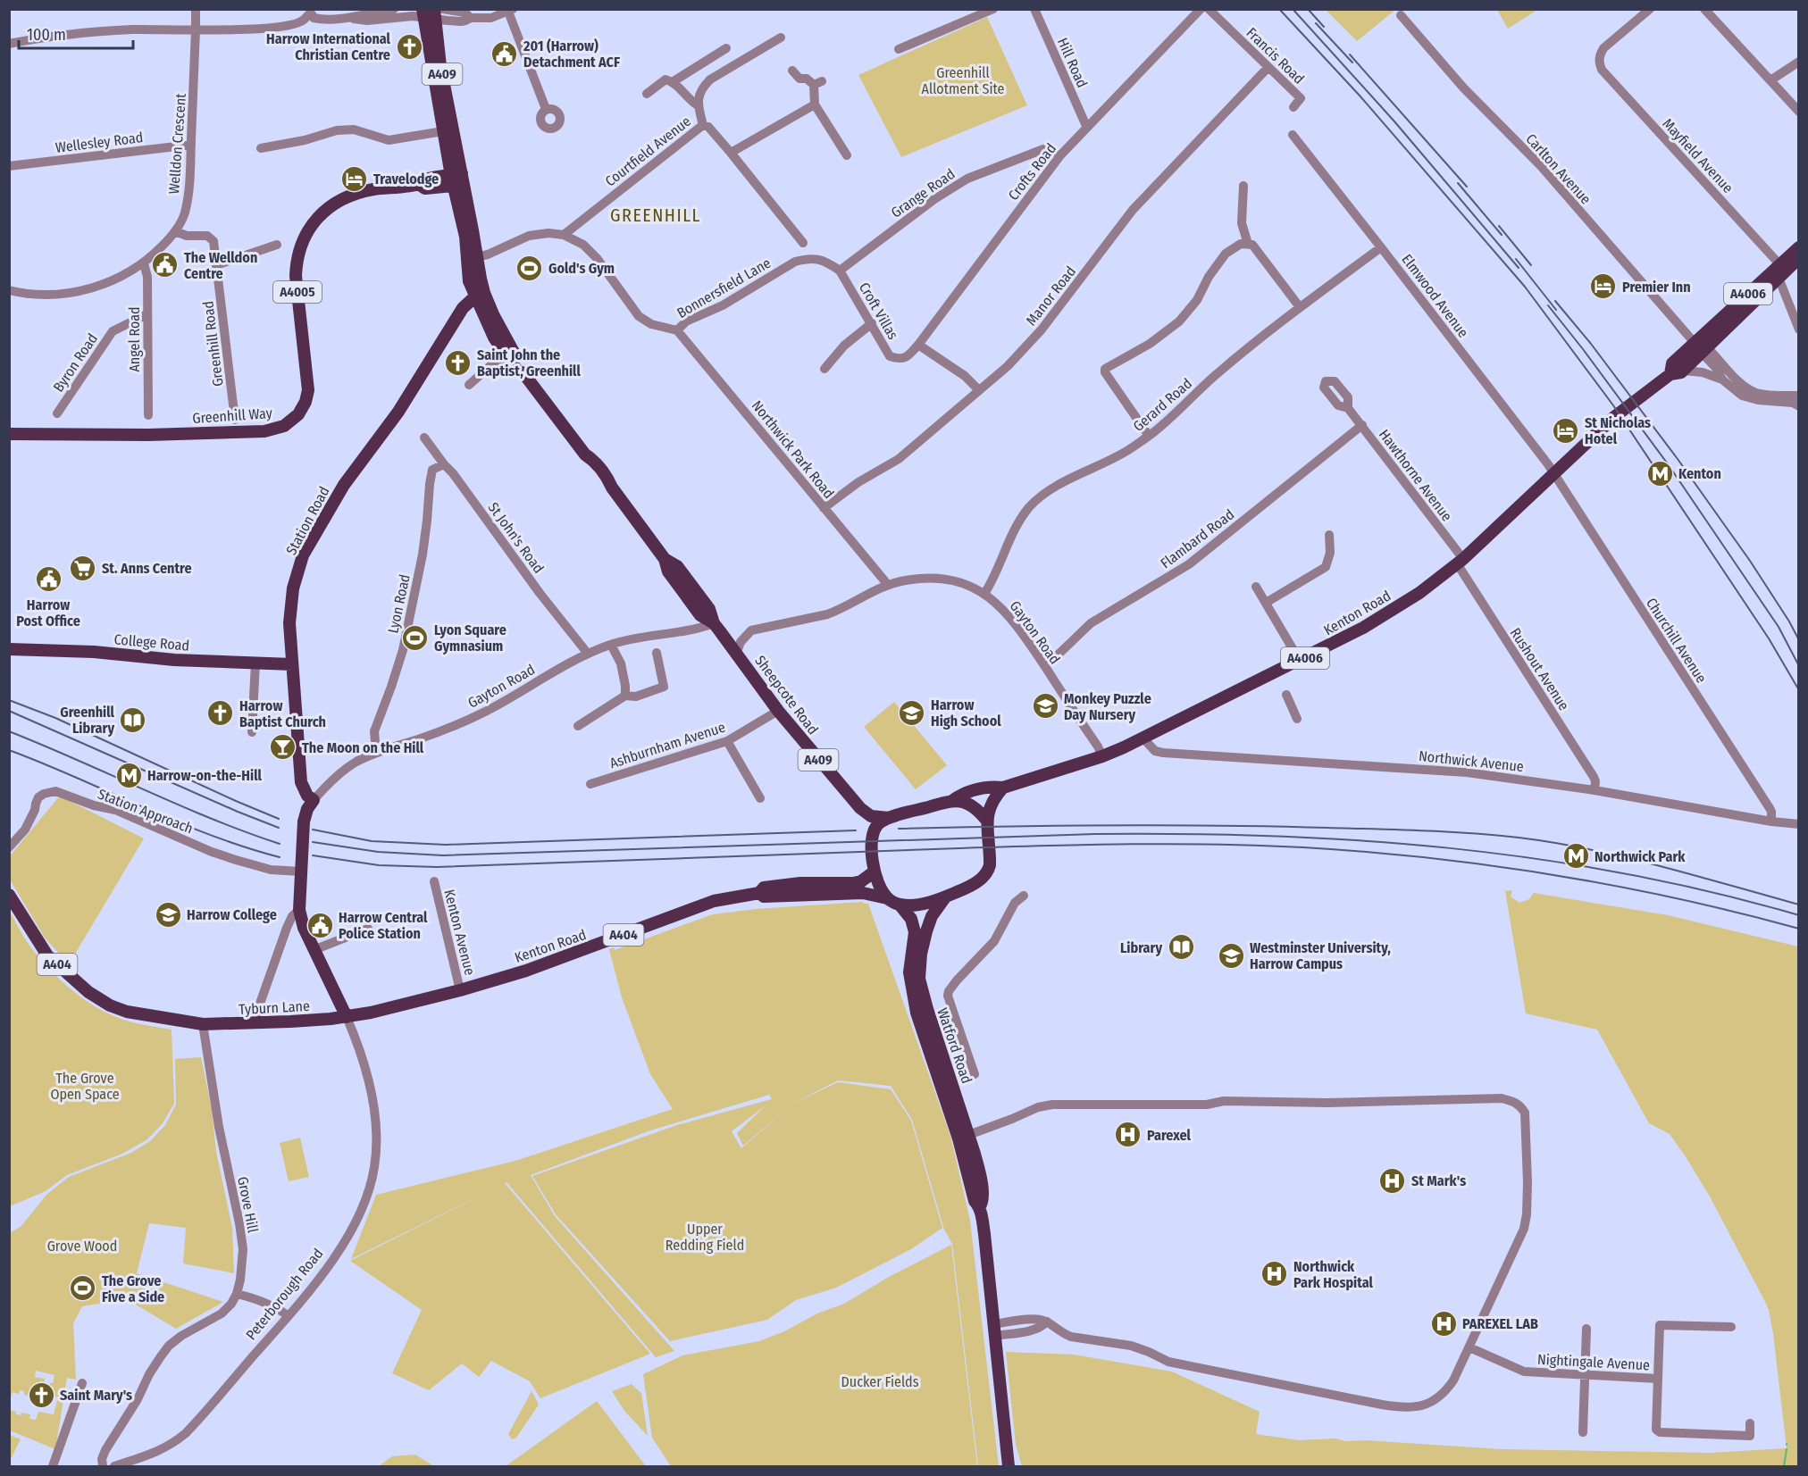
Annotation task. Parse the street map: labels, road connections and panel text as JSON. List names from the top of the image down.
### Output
{
  "streets": {
    "main road": [
      "A409",
      "A4005",
      "A4006",
      "Greenhill Way",
      "Station Road",
      "Kenton Road",
      "College Road",
      "Sheepcote Road",
      "A404",
      "Tyburn Lane",
      "Watford Road",
      "Peterborough Road"
    ],
    "street": [
      "Francis Road",
      "Hill Road",
      "Wellesley Road",
      "Welldon Crescent",
      "Courtfield Avenue",
      "Mayfield Avenue",
      "Carlton Avenue",
      "Crofts Road",
      "Grange Road",
      "Bonnersfield Lane",
      "Manor Road",
      "Elmwood Avenue",
      "Croft Villas",
      "Angel Road",
      "Greenhill Road",
      "Byron Road",
      "Gerard Road",
      "Northwick Park Road",
      "Hawthorne Avenue",
      "St John's Road",
      "Flambard Road",
      "Lyon Road",
      "Gayton Road",
      "Churchill Avenue",
      "Rushout Avenue",
      "Ashburnham Avenue",
      "Northwick Avenue",
      "Station Approach",
      "Kenton Avenue",
      "Grove Hill",
      "Nightingale Avenue"
    ]
  },
  "crossings": [
    ["Francis Road", "Manor Road"],
    ["Hill Road", "Crofts Road"],
    ["A409", "Bonnersfield Lane"],
    ["A409", "Greenhill Way"],
    ["A409", "Sheepcote Road"],
    ["Wellesley Road", "Welldon Crescent"],
    ["Welldon Crescent", "Angel Road"],
    ["Welldon Crescent", "Greenhill Road"],
    ["Courtfield Avenue", "Bonnersfield Lane"],
    ["Mayfield Avenue", "Kenton Road"],
    ["Carlton Avenue", "Kenton Road"],
    ["Crofts Road", "Grange Road"],
    ["Crofts Road", "Croft Villas"],
    ["Grange Road", "Bonnersfield Lane"],
    ["Grange Road", "Croft Villas"],
    ["Bonnersfield Lane", "Croft Villas"],
    ["Bonnersfield Lane", "Northwick Park Road"],
    ["Bonnersfield Lane", "Sheepcote Road"],
    ["Manor Road", "Northwick Park Road"],
    ["Elmwood Avenue", "Gerard Road"],
    ["Elmwood Avenue", "Kenton Road"],
    ["Elmwood Avenue", "Churchill Avenue"],
    ["Angel Road", "Byron Road"],
    ["Gerard Road", "Gayton Road"],
    ["Northwick Park Road", "Gayton Road"],
    ["Hawthorne Avenue", "Flambard Road"],
    ["Hawthorne Avenue", "Kenton Road"],
    ["Hawthorne Avenue", "Rushout Avenue"],
    ["Station Road", "Gayton Road"],
    ["Station Road", "College Road"],
    ["Station Road", "Sheepcote Road"],
    ["St John's Road", "Lyon Road"],
    ["St John's Road", "Gayton Road"],
    ["Flambard Road", "Gayton Road"],
    ["Lyon Road", "Gayton Road"],
    ["Kenton Road", "Gayton Road"],
    ["Kenton Road", "Churchill Avenue"],
    ["Kenton Road", "Rushout Avenue"],
    ["Kenton Road", "Sheepcote Road"],
    ["Kenton Road", "Northwick Avenue"],
    ["Kenton Road", "Kenton Avenue"],
    ["Kenton Road", "Tyburn Lane"],
    ["Kenton Road", "Watford Road"],
    ["Kenton Road", "Peterborough Road"],
    ["Gayton Road", "Sheepcote Road"],
    ["Churchill Avenue", "Northwick Avenue"],
    ["Rushout Avenue", "Northwick Avenue"],
    ["Sheepcote Road", "Ashburnham Avenue"],
    ["Sheepcote Road", "Watford Road"],
    ["Station Approach", "Peterborough Road"],
    ["A404", "Tyburn Lane"],
    ["A404", "Grove Hill"],
    ["Tyburn Lane", "Grove Hill"],
    ["Tyburn Lane", "Peterborough Road"]
  ],
  "districts": ["GREENHILL"],
  "parks": [
    "Greenhill Allotment Site",
    "The Grove Open Space",
    "Upper Redding Field",
    "Grove Wood",
    "Ducker Fields"
  ],
  "places": {
    "church": [
      "Harrow International Christian Centre",
      "Saint John the Baptist, Greenhill",
      "Harrow Baptist Church",
      "Saint Mary's"
    ],
    "public building": [
      "201 (Harrow) Detachment ACF",
      "The Welldon Centre",
      "Harrow Post Office",
      "Harrow Central Police Station"
    ],
    "hotel": ["Travelodge", "Premier Inn", "St Nicholas Hotel"],
    "sports": ["Gold's Gym", "Lyon Square Gymnasium", "The Grove Five a Side"],
    "metro station": ["Kenton", "Harrow-on-the-Hill", "Northwick Park"],
    "supermarket": ["St. Anns Centre"],
    "school or university": [
      "Monkey Puzzle Day Nursery",
      "Harrow High School",
      "Harrow College",
      "Westminster University, Harrow Campus"
    ],
    "library": ["Greenhill Library", "Library"],
    "bar": ["The Moon on the Hill"],
    "hospital": [
      "Parexel",
      "St Mark's",
      "Northwick Park Hospital",
      "PAREXEL LAB"
    ]
  },
  "scale_bar": "100 m"
}
